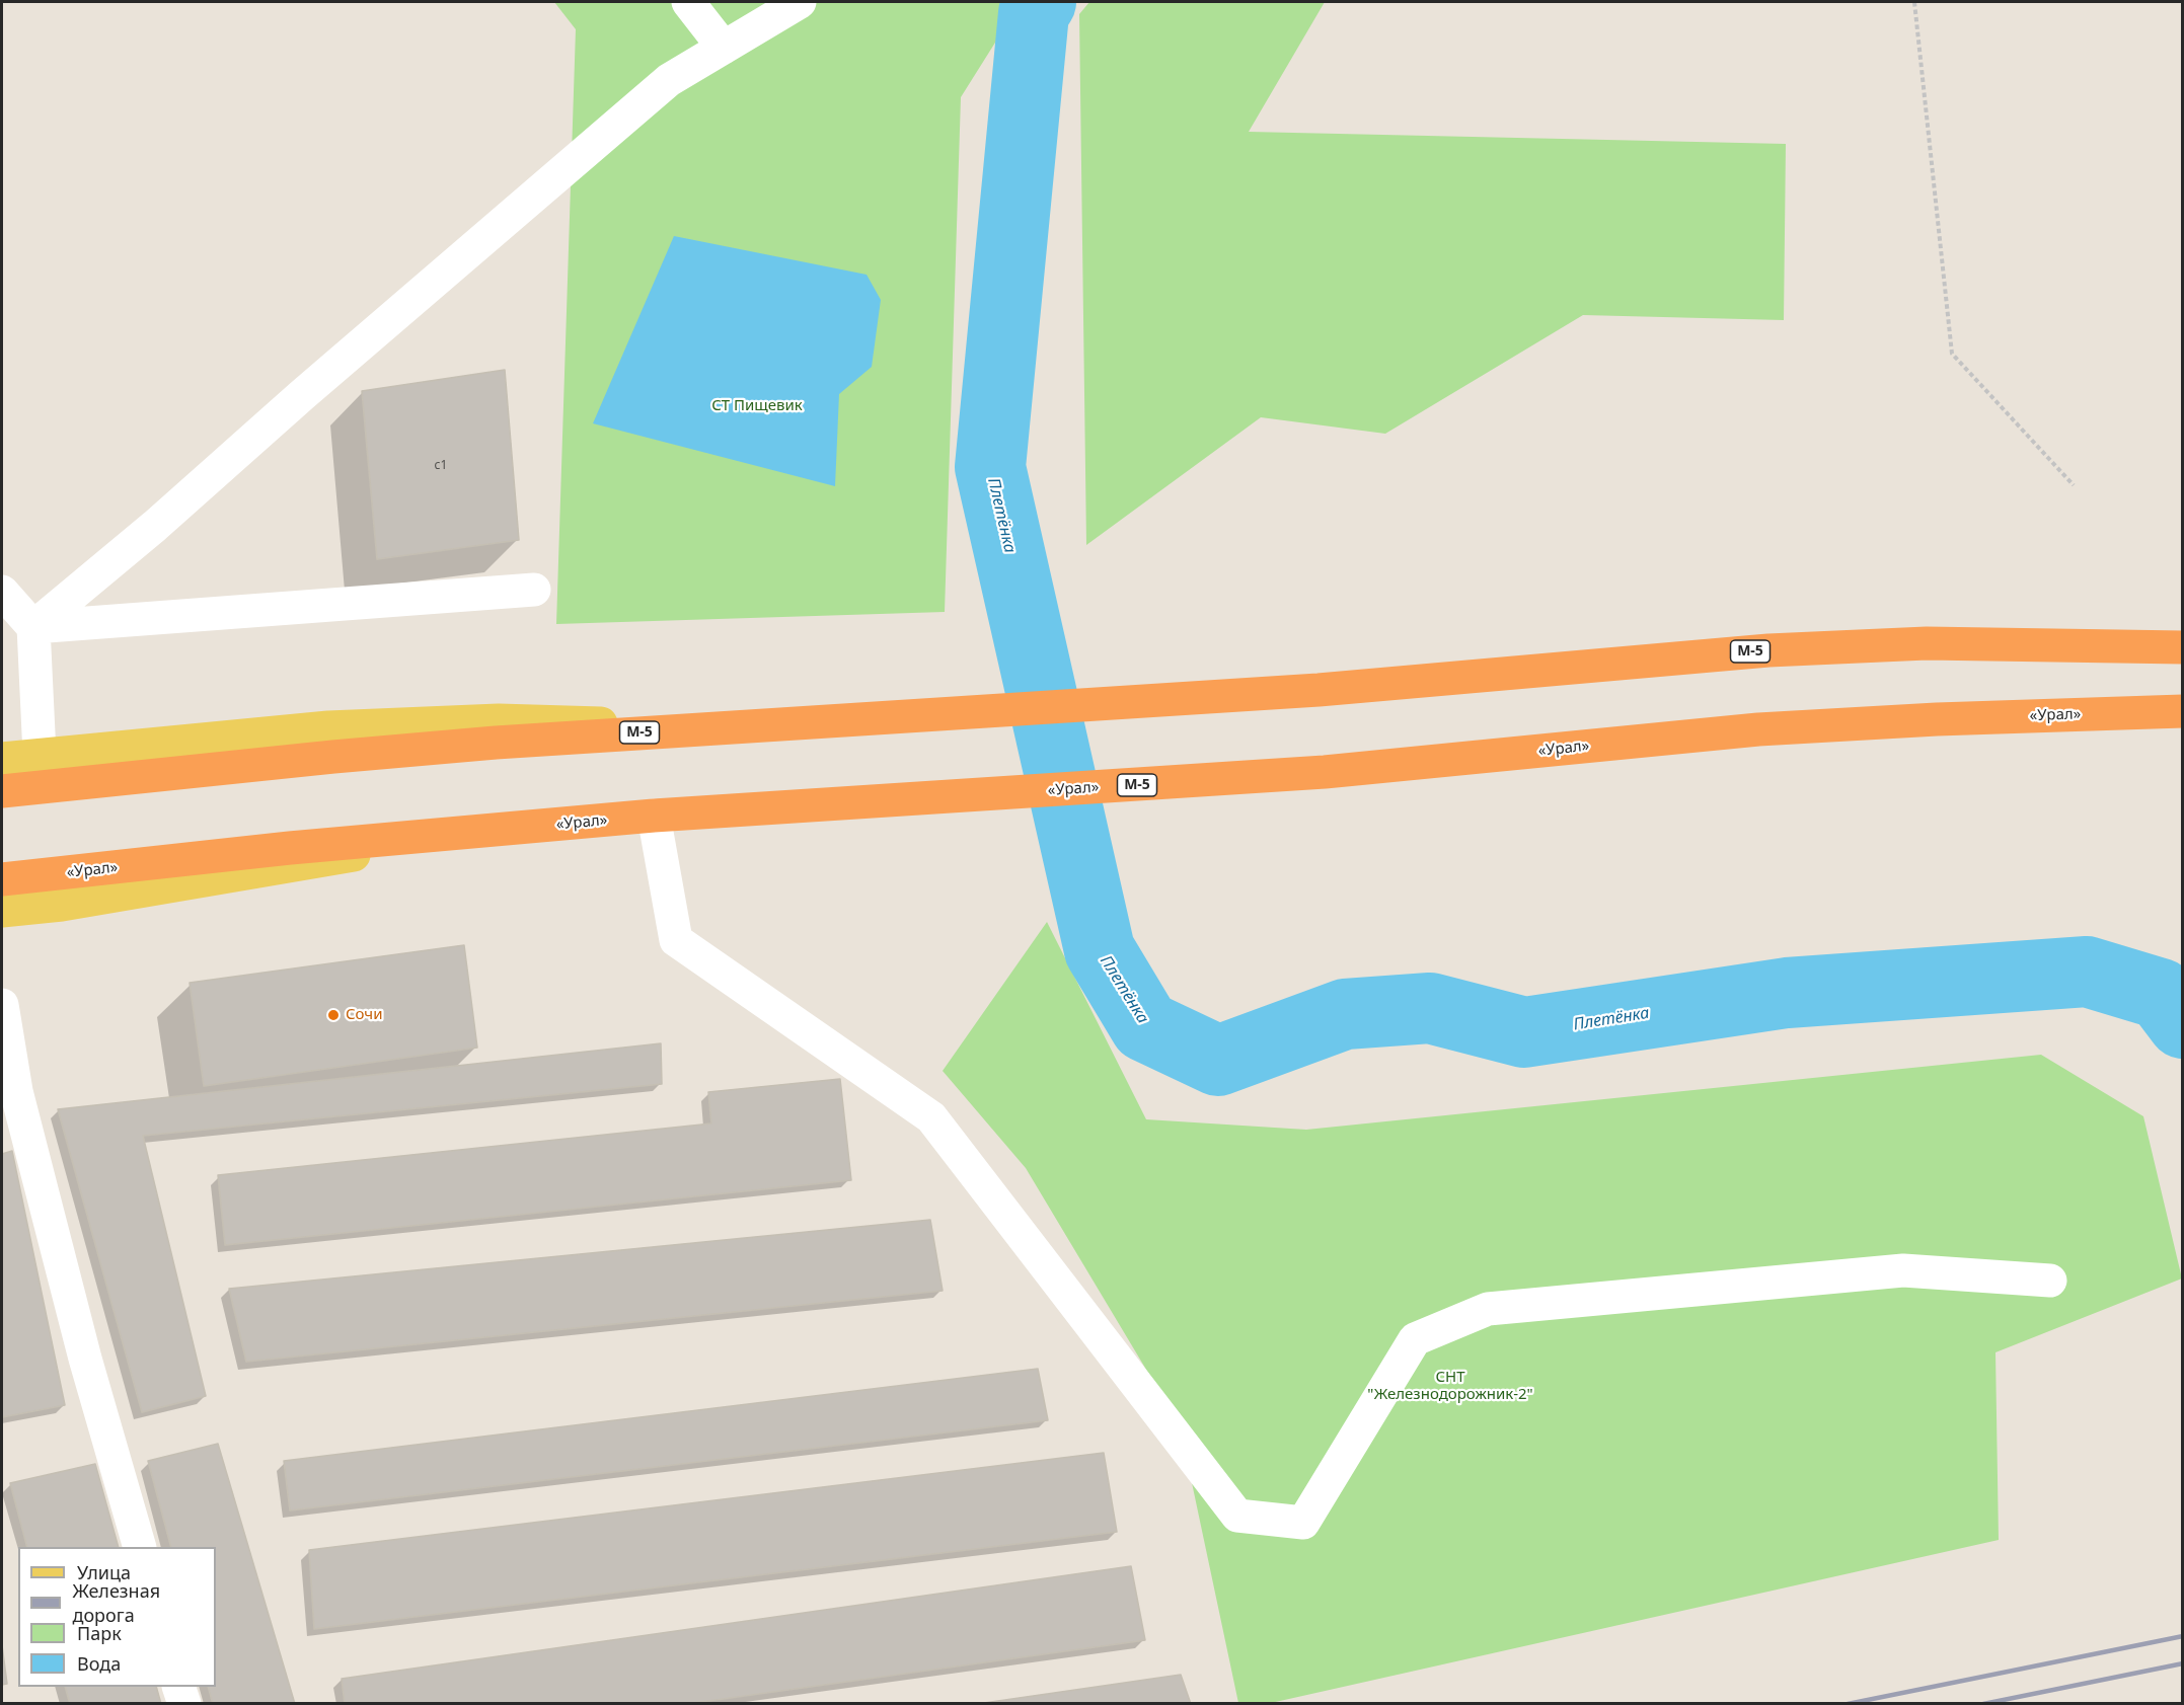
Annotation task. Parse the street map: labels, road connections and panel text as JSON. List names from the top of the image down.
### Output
{
  "streets": {
    "highway": ["М-5", "«Урал»"]
  },
  "water": ["Плетёнка"],
  "parks": ["СТ Пищевик", "СНТ \"Железнодорожник-2\""],
  "places": ["Сочи"],
  "house_numbers": ["с1"],
  "legend": [
    "Улица",
    "Железная дорога",
    "Парк",
    "Вода"
  ]
}
